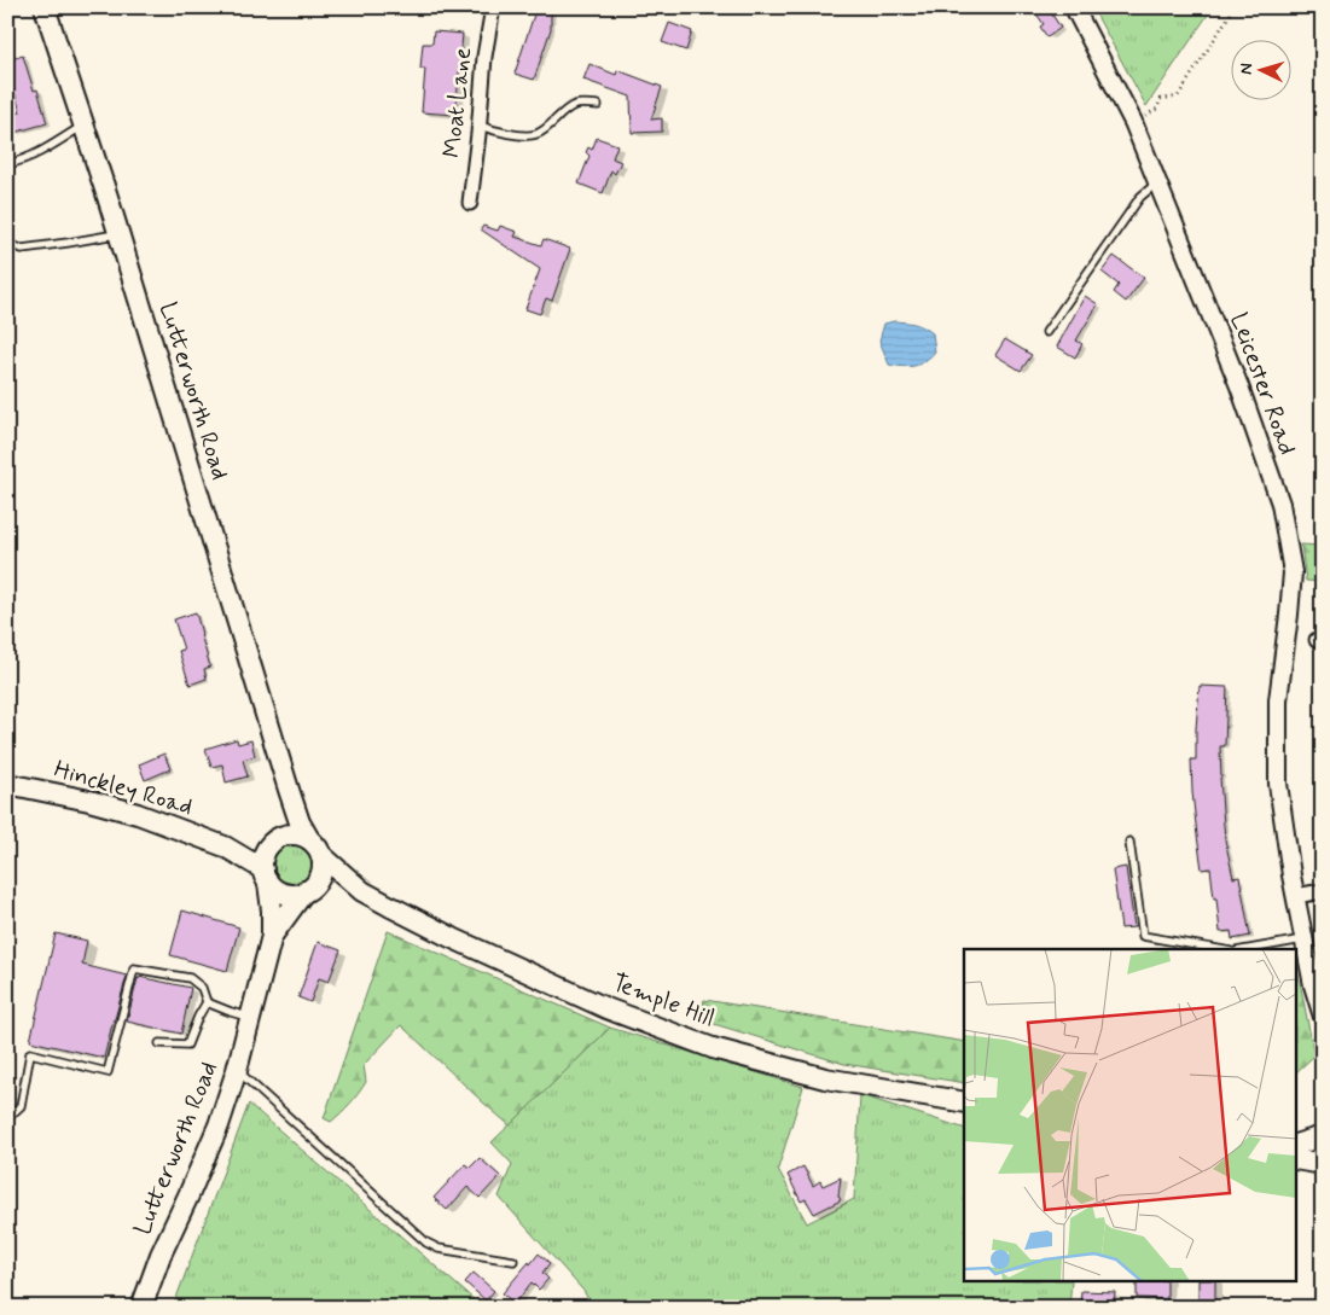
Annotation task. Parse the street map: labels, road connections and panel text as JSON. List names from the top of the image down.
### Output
{
  "streets": {
    "main road": ["Lutterworth Road", "Hinckley Road", "Temple Hill"],
    "street": ["Moat Lane", "Leicester Road"]
  },
  "crossings": [
    ["Lutterworth Road", "Hinckley Road"],
    ["Lutterworth Road", "Temple Hill"],
    ["Hinckley Road", "Temple Hill"]
  ],
  "north": "left"
}
